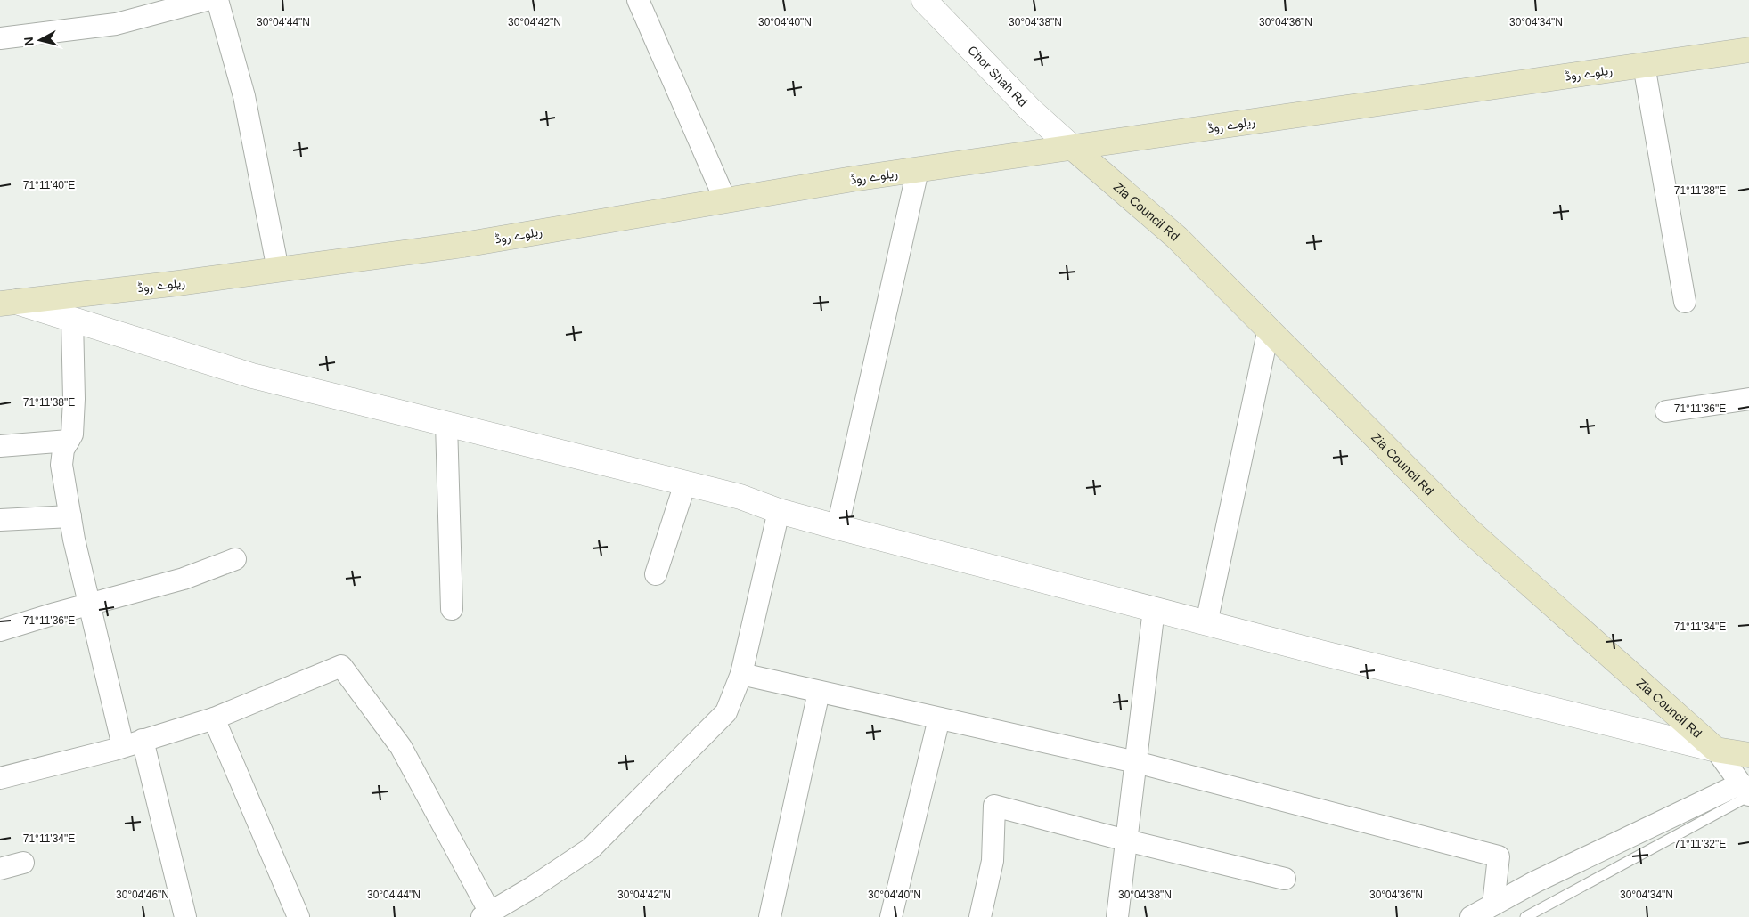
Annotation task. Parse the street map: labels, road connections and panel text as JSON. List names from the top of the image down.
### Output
{
  "streets": {
    "main road": ["ریلوے روڈ", "Zia Council Rd"],
    "street": ["Chor Shah Rd"]
  },
  "crossings": [
    ["ریلوے روڈ", "Chor Shah Rd"],
    ["ریلوے روڈ", "Zia Council Rd"],
    ["Chor Shah Rd", "Zia Council Rd"]
  ],
  "north": "left",
  "coordinates": [
    "30°04'44\"N",
    "30°04'42\"N",
    "30°04'40\"N",
    "30°04'38\"N",
    "30°04'36\"N",
    "30°04'34\"N",
    "71°11'40\"E",
    "71°11'38\"E",
    "71°11'36\"E",
    "71°11'34\"E",
    "71°11'32\"E",
    "30°04'46\"N"
  ]
}
